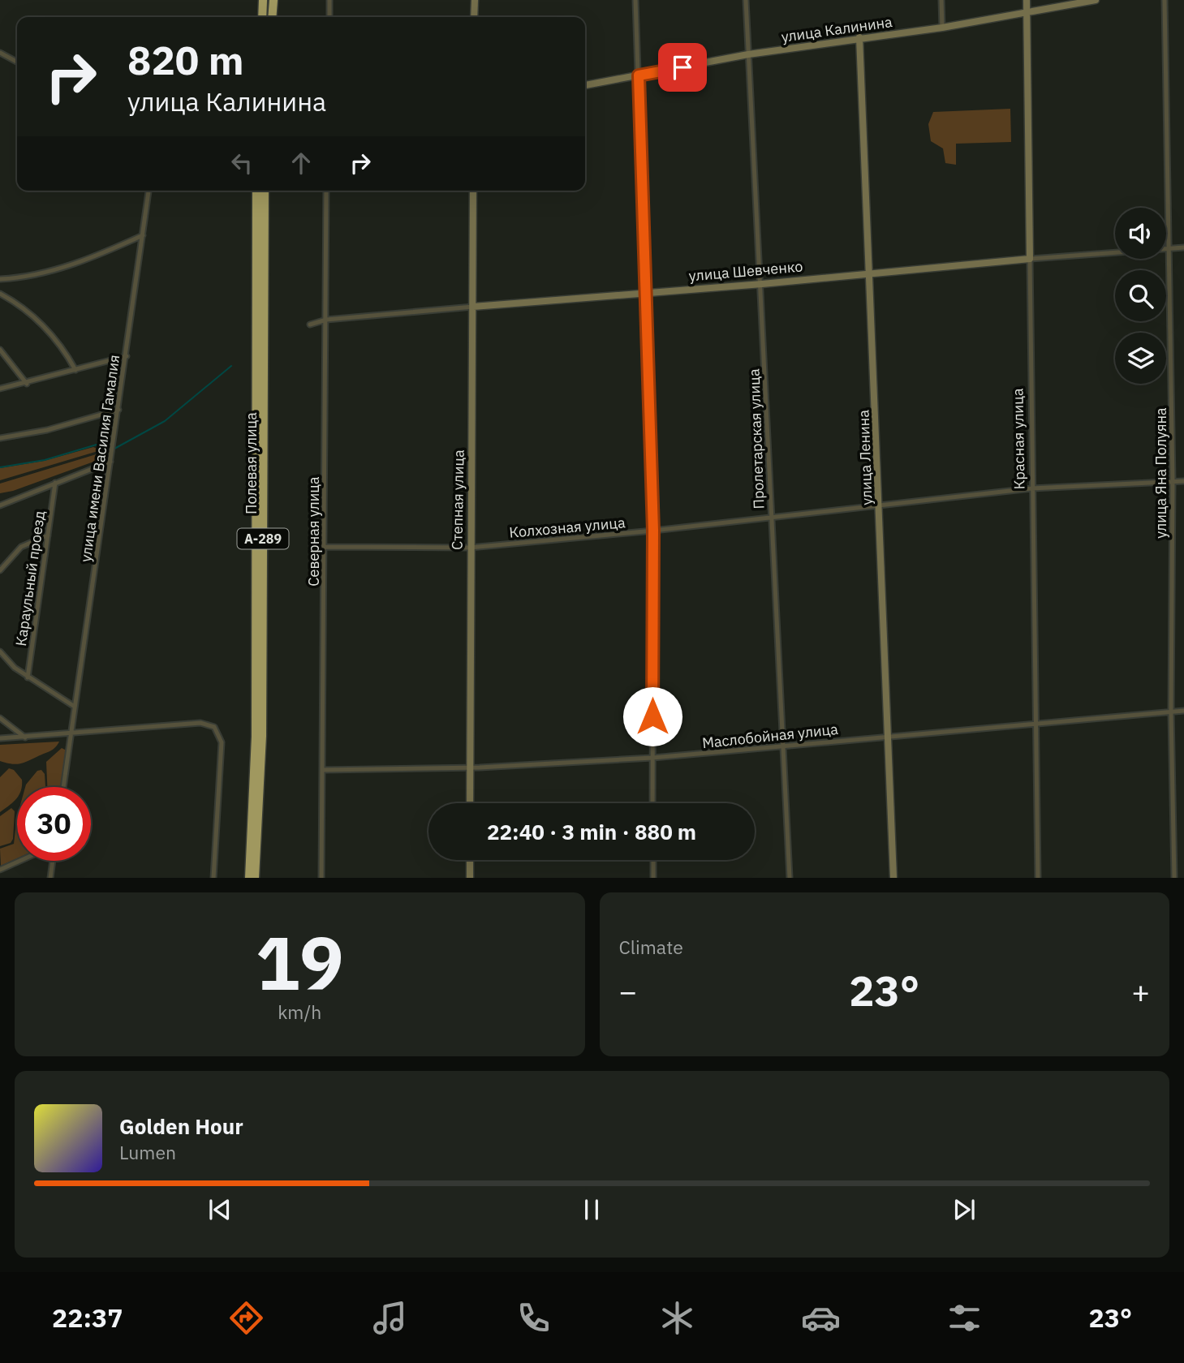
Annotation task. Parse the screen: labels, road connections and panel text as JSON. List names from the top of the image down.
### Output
{
  "streets": {
    "highway": ["Полевая улица", "А-289"],
    "street": [
      "улица Калинина",
      "улица Шевченко",
      "Пролетарская улица",
      "Красная улица",
      "улица Ленина",
      "улица имени Василия Гамалия",
      "улица Яна Полуяна",
      "Степная улица",
      "Колхозная улица",
      "Северная улица",
      "Караульный проезд",
      "Маслобойная улица"
    ]
  },
  "crossings": [
    ["улица Калинина", "Пролетарская улица"],
    ["улица Калинина", "Красная улица"],
    ["улица Калинина", "улица Ленина"],
    ["улица Шевченко", "Пролетарская улица"],
    ["улица Шевченко", "Красная улица"],
    ["улица Шевченко", "улица Ленина"],
    ["улица Шевченко", "улица Яна Полуяна"],
    ["улица Шевченко", "Степная улица"],
    ["улица Шевченко", "Северная улица"],
    ["Пролетарская улица", "Колхозная улица"],
    ["Пролетарская улица", "Маслобойная улица"],
    ["Красная улица", "Колхозная улица"],
    ["Красная улица", "Маслобойная улица"],
    ["улица Ленина", "Колхозная улица"],
    ["улица Ленина", "Маслобойная улица"],
    ["улица Яна Полуяна", "Колхозная улица"],
    ["улица Яна Полуяна", "Маслобойная улица"],
    ["Степная улица", "Колхозная улица"],
    ["Степная улица", "Маслобойная улица"],
    ["Колхозная улица", "Северная улица"],
    ["Северная улица", "Маслобойная улица"]
  ],
  "page": {
    "turn": ["820 m", "улица Калинина"],
    "limit": "30",
    "trip": "22:40 · 3 min · 880 m",
    "tile": [
      ["19", "km/h"],
      "Climate"
    ],
    "heat": ["−", "23°", "+"],
    "song": ["Golden Hour", "Lumen"],
    "tabs": ["22:37", "23°"]
  }
}
